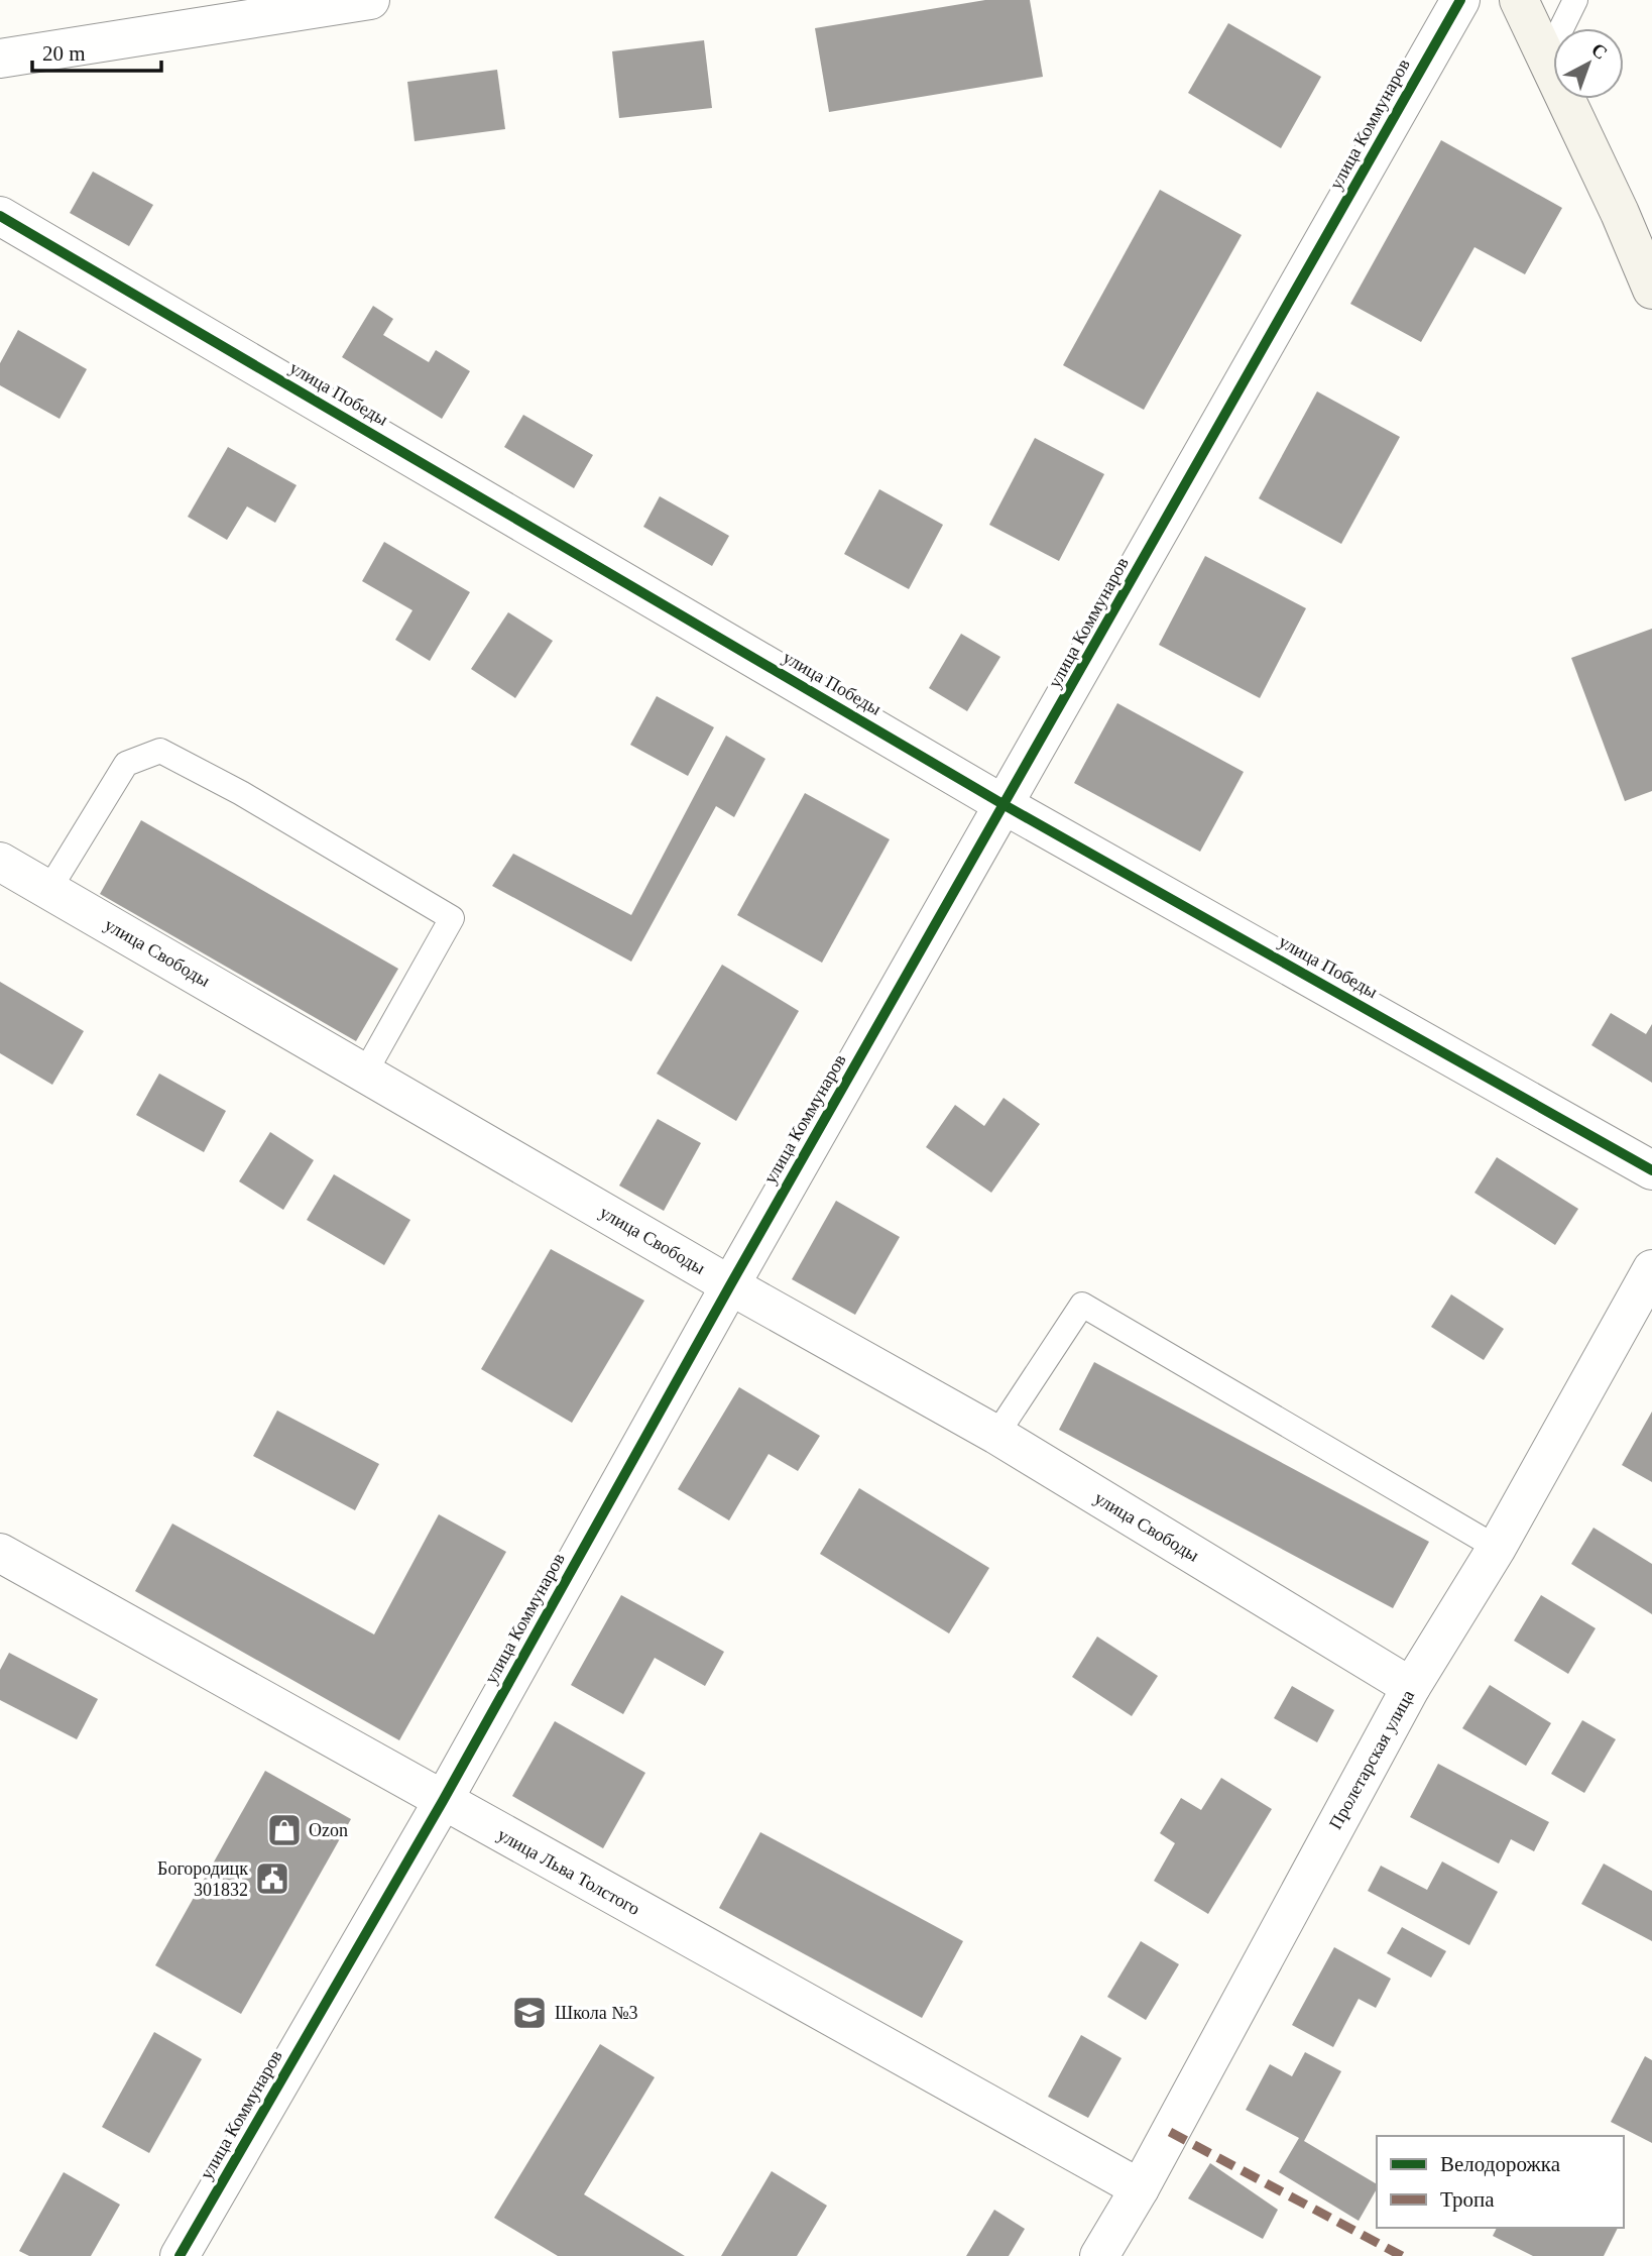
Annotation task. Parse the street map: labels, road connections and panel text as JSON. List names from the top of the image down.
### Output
{
  "streets": {
    "street": [
      "улица Коммунаров",
      "улица Победы",
      "улица Свободы",
      "Пролетарская улица",
      "улица Льва Толстого"
    ]
  },
  "crossings": [
    ["улица Коммунаров", "улица Победы"],
    ["улица Коммунаров", "улица Свободы"],
    ["улица Коммунаров", "улица Льва Толстого"],
    ["улица Свободы", "Пролетарская улица"],
    ["Пролетарская улица", "улица Льва Толстого"]
  ],
  "places": {
    "shop": ["Ozon"],
    "public building": ["Богородицк 301832"],
    "school or university": ["Школа №3"]
  },
  "legend": ["Велодорожка", "Тропа"],
  "scale_bar": "20 m",
  "north": "top right"
}
